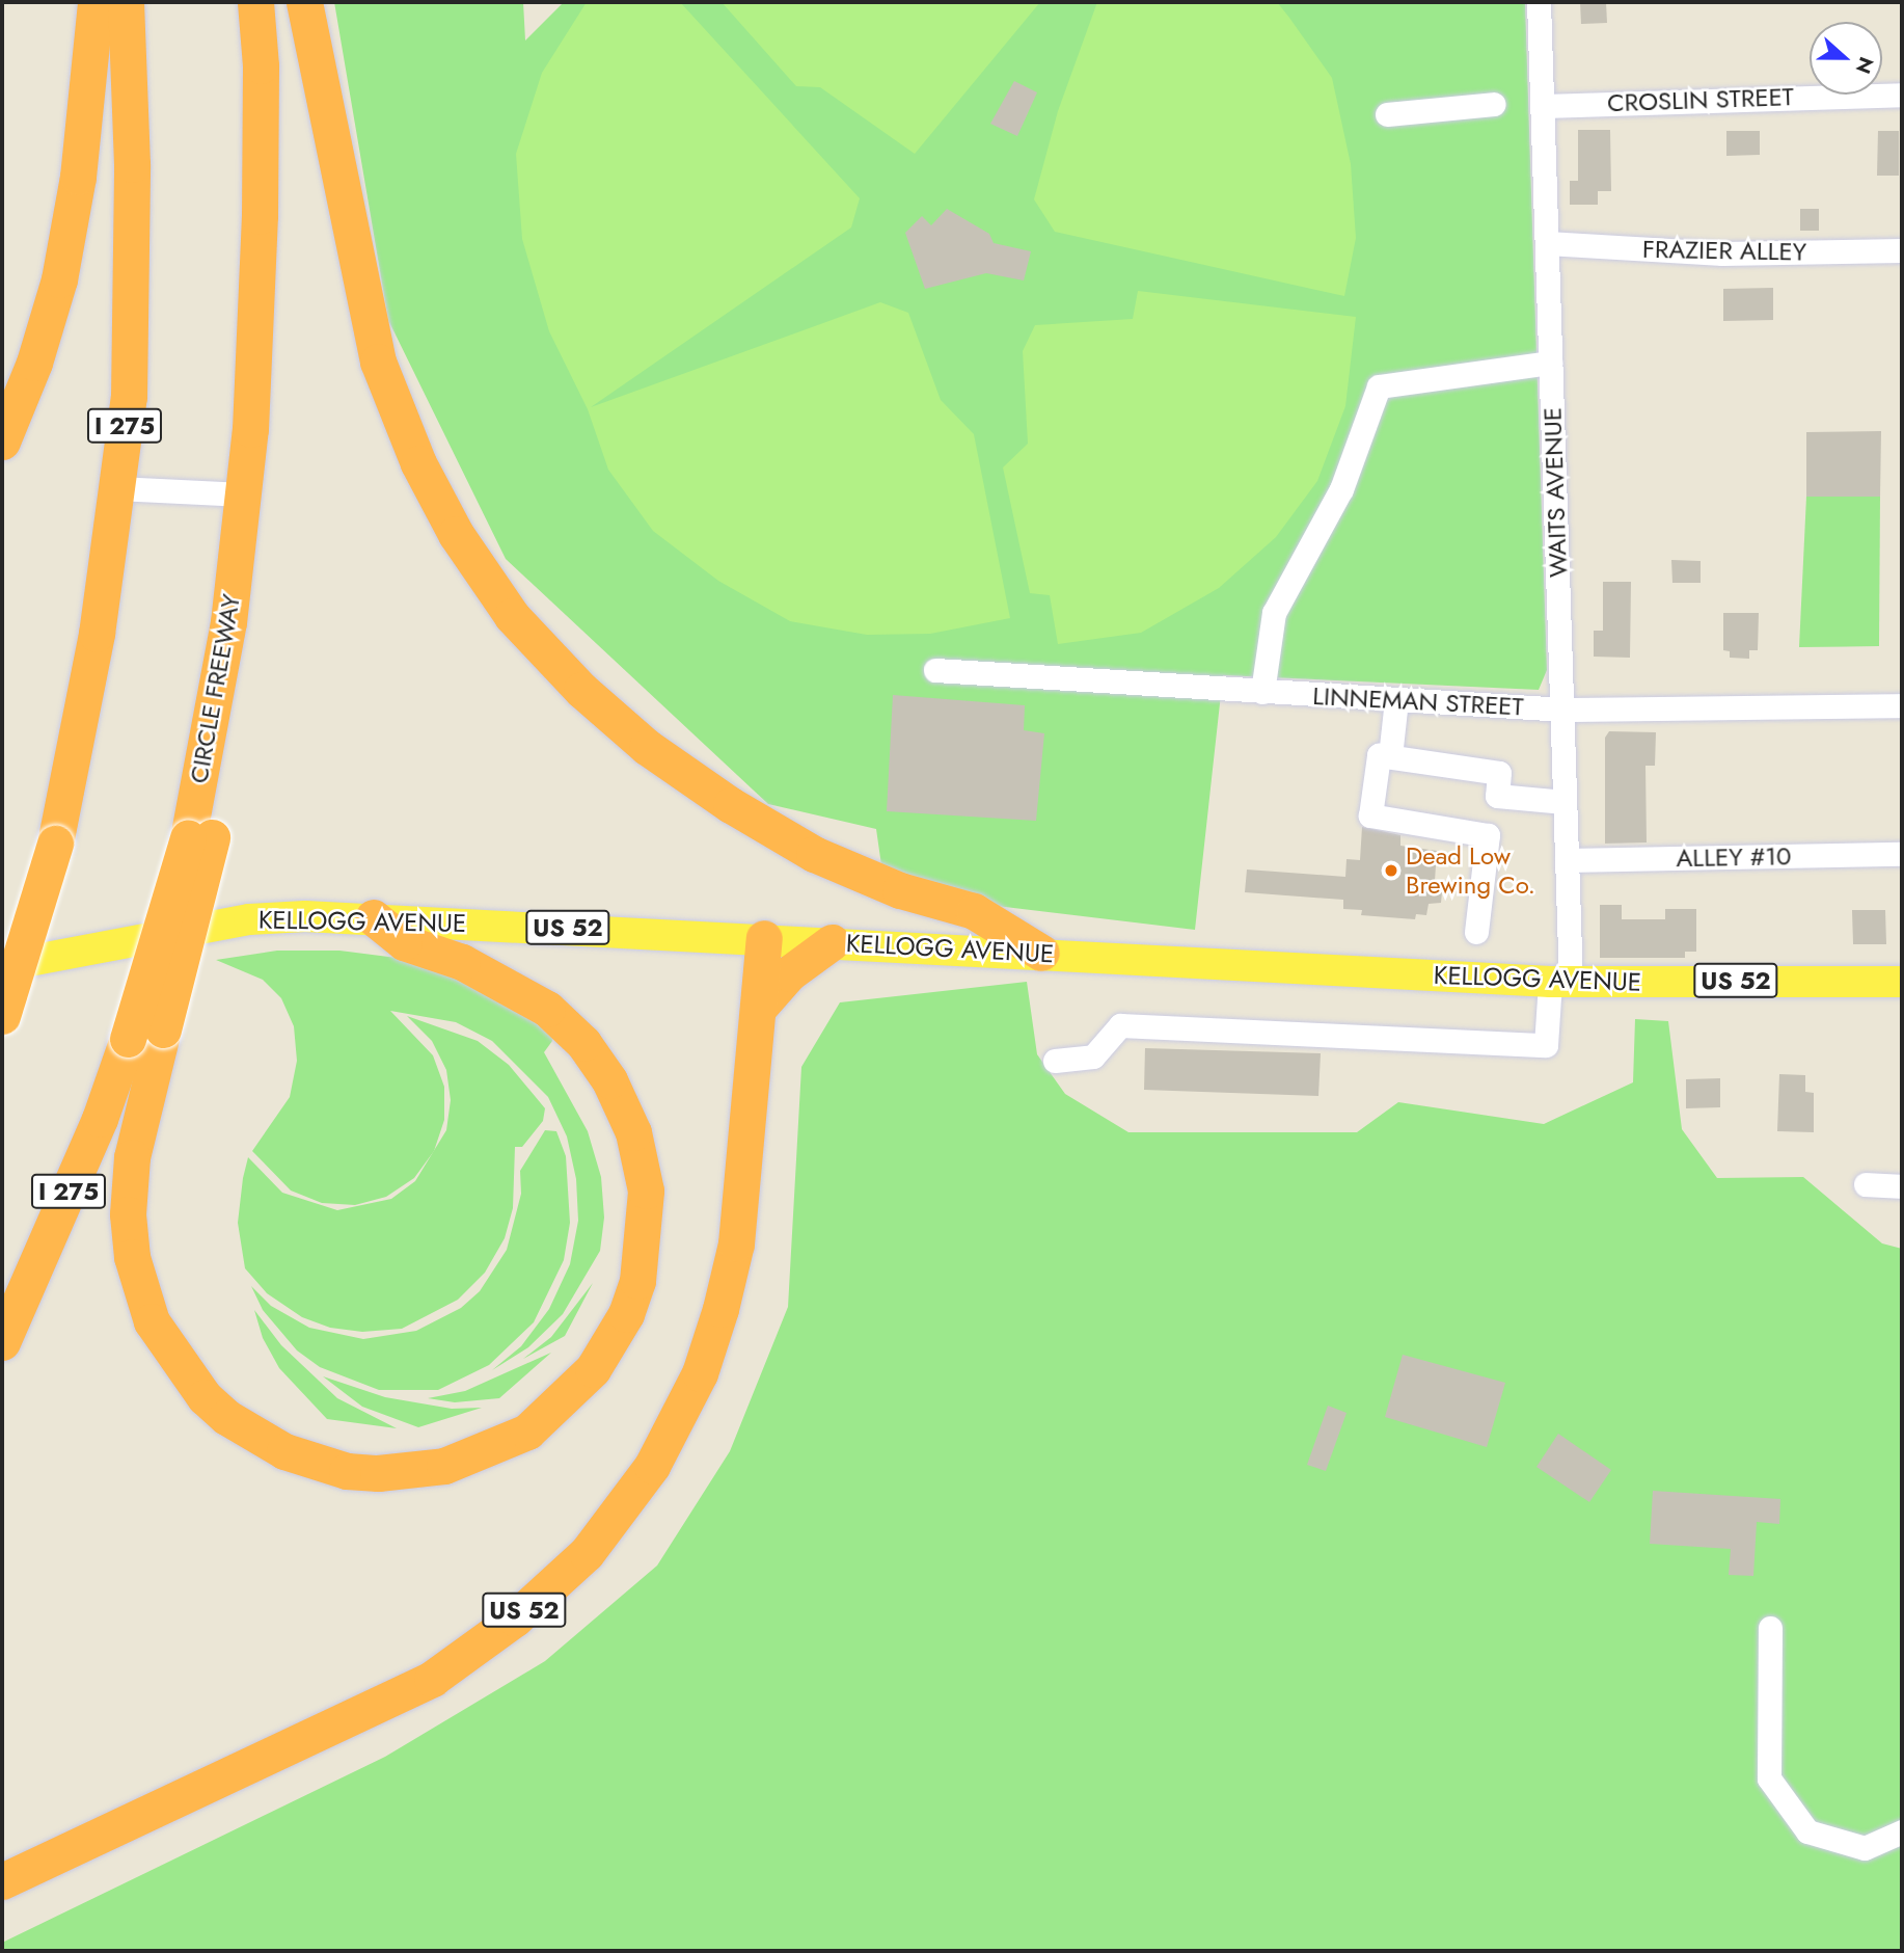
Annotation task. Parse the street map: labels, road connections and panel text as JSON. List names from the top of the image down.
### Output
{
  "streets": {
    "highway": ["I 275", "CIRCLE FREEWAY", "US 52"],
    "main road": ["KELLOGG AVENUE"],
    "street": [
      "CROSLIN STREET",
      "FRAZIER ALLEY",
      "WAITS AVENUE",
      "LINNEMAN STREET",
      "ALLEY #10"
    ]
  },
  "crossings": [
    ["CROSLIN STREET", "WAITS AVENUE"],
    ["FRAZIER ALLEY", "WAITS AVENUE"],
    ["WAITS AVENUE", "LINNEMAN STREET"],
    ["WAITS AVENUE", "ALLEY #10"],
    ["WAITS AVENUE", "KELLOGG AVENUE"],
    ["KELLOGG AVENUE", "US 52"]
  ],
  "places": ["Dead Low Brewing Co."],
  "north": "right"
}
